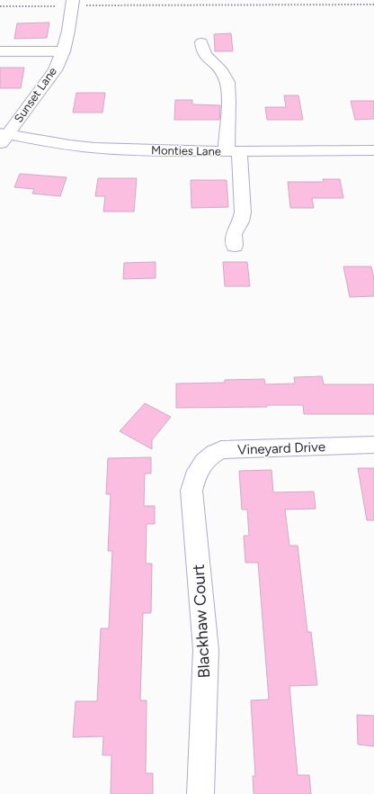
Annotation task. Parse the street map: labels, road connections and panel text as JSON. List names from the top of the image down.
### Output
{
  "streets": {
    "street": [
      "Sunset Lane",
      "Monties Lane",
      "Vineyard Drive",
      "Blackhaw Court"
    ]
  },
  "crossings": [
    ["Sunset Lane", "Monties Lane"],
    ["Vineyard Drive", "Blackhaw Court"]
  ]
}
